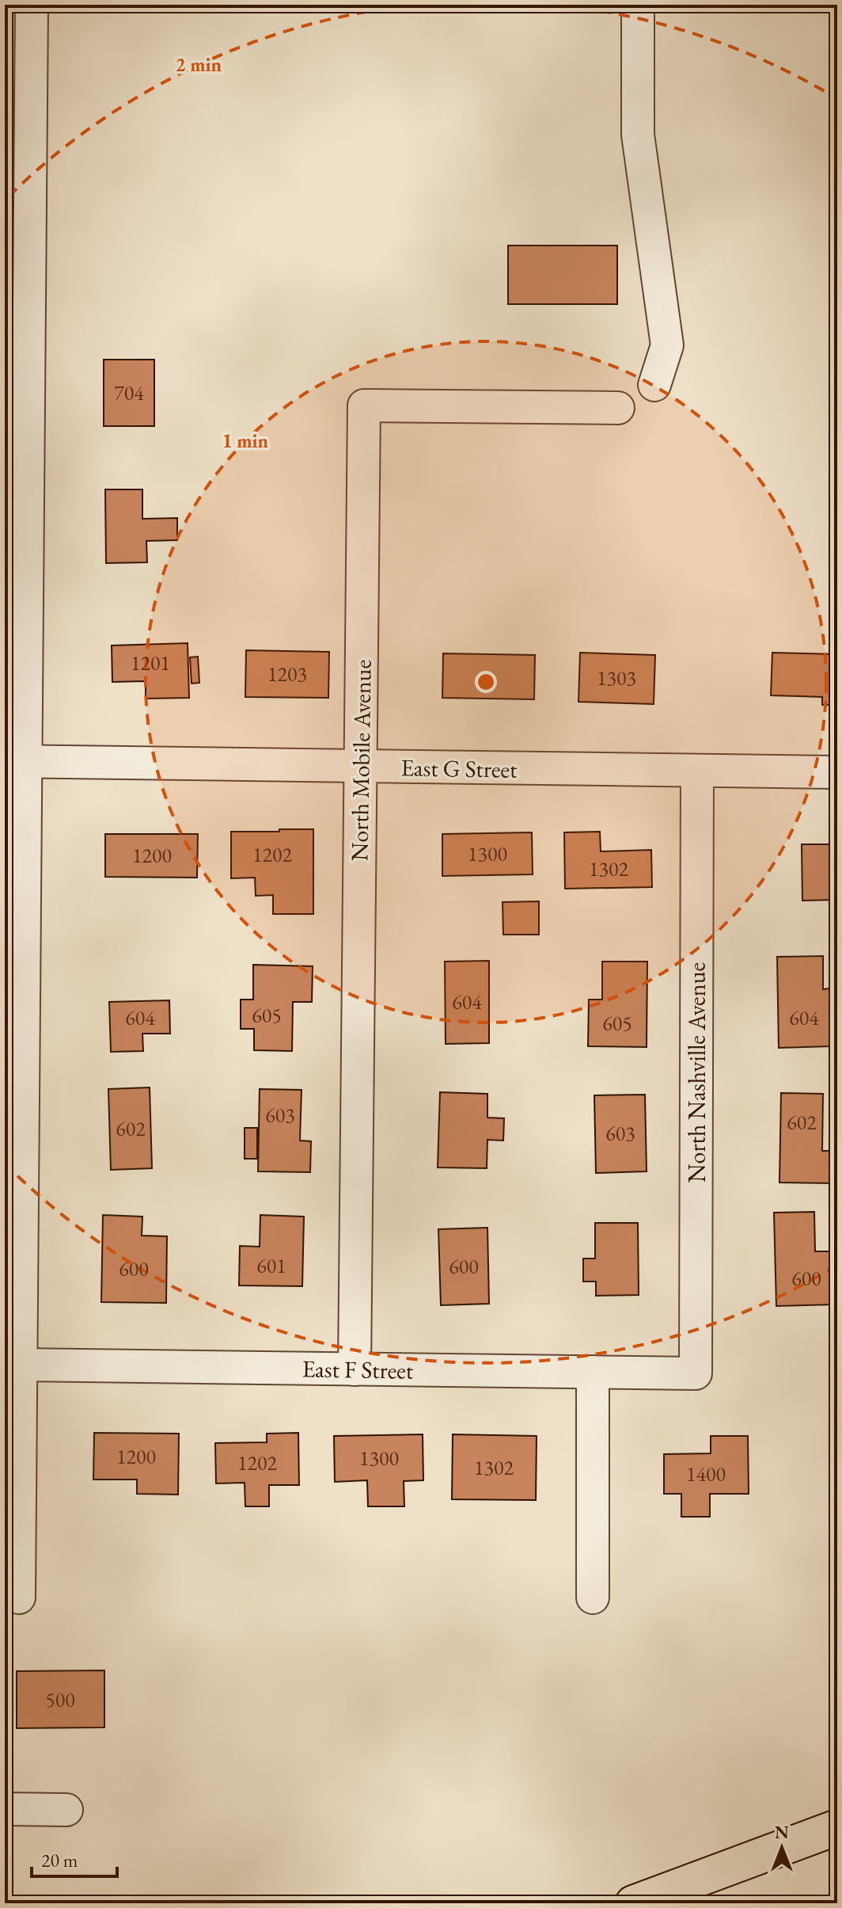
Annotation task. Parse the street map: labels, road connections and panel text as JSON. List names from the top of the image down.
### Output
{
  "streets": {
    "street": [
      "North Mobile Avenue",
      "East G Street",
      "North Nashville Avenue",
      "East F Street"
    ]
  },
  "crossings": [
    ["North Mobile Avenue", "East G Street"],
    ["North Mobile Avenue", "East F Street"],
    ["East G Street", "North Nashville Avenue"],
    ["North Nashville Avenue", "East F Street"]
  ],
  "house_numbers": [
    "704",
    "1201",
    "1203",
    "1303",
    "1300",
    "1202",
    "1200",
    "1302",
    "604",
    "605",
    "604",
    "604",
    "605",
    "603",
    "602",
    "602",
    "603",
    "601",
    "600",
    "600",
    "600",
    "1200",
    "1300",
    "1202",
    "1302",
    "1400",
    "500"
  ],
  "scale_bar": "20 m",
  "north": "top",
  "rings": ["2 min", "1 min"]
}
